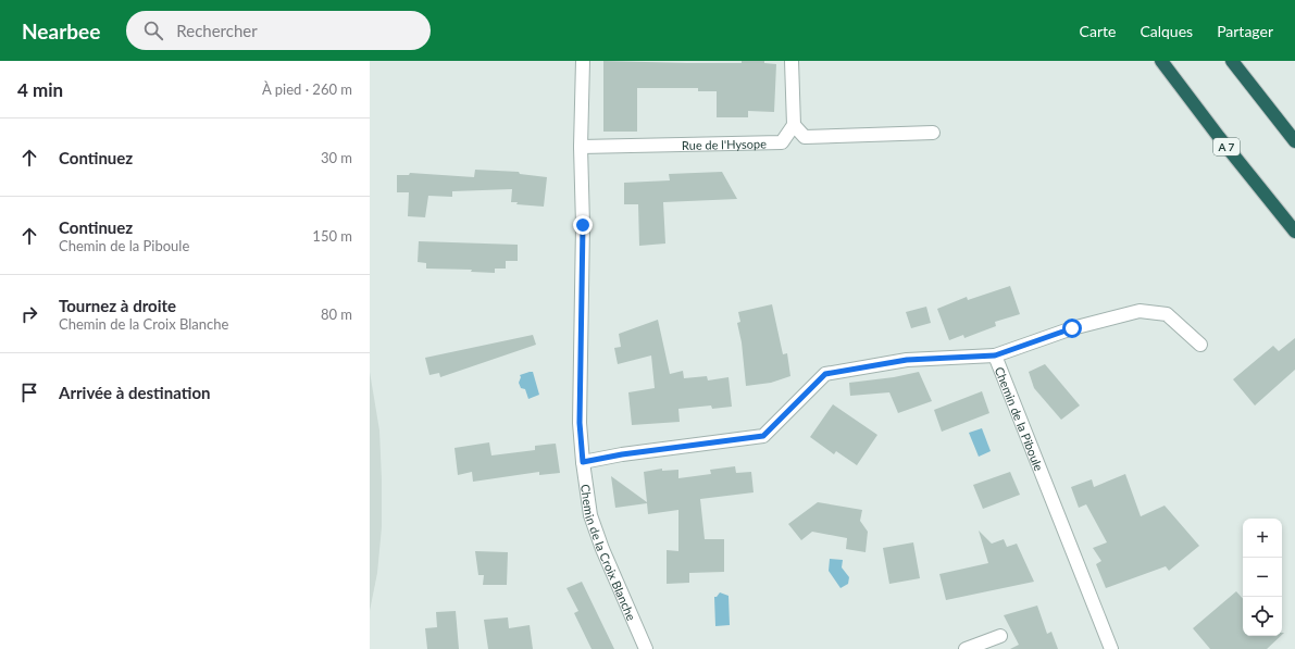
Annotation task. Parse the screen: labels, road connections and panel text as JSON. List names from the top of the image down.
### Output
{
  "streets": {
    "highway": ["A 7"],
    "street": ["Rue de l'Hysope", "Chemin de la Piboule", "Chemin de la Croix Blanche"]
  },
  "crossings": [
    ["Rue de l'Hysope", "Chemin de la Croix Blanche"],
    ["Chemin de la Piboule", "Chemin de la Croix Blanche"]
  ],
  "page": {
    "header": "Nearbee",
    "search": "Rechercher",
    "nav": ["Carte", "Calques", "Partager"],
    "heading": ["4 min", "À pied · 260 m"],
    "list": [
      ["Continuez", "30 m"],
      ["Continuez", "Chemin de la Piboule", "150 m"],
      ["Tournez à droite", "Chemin de la Croix Blanche", "80 m"],
      "Arrivée à destination"
    ],
    "map_buttons": ["+", "−"]
  }
}
